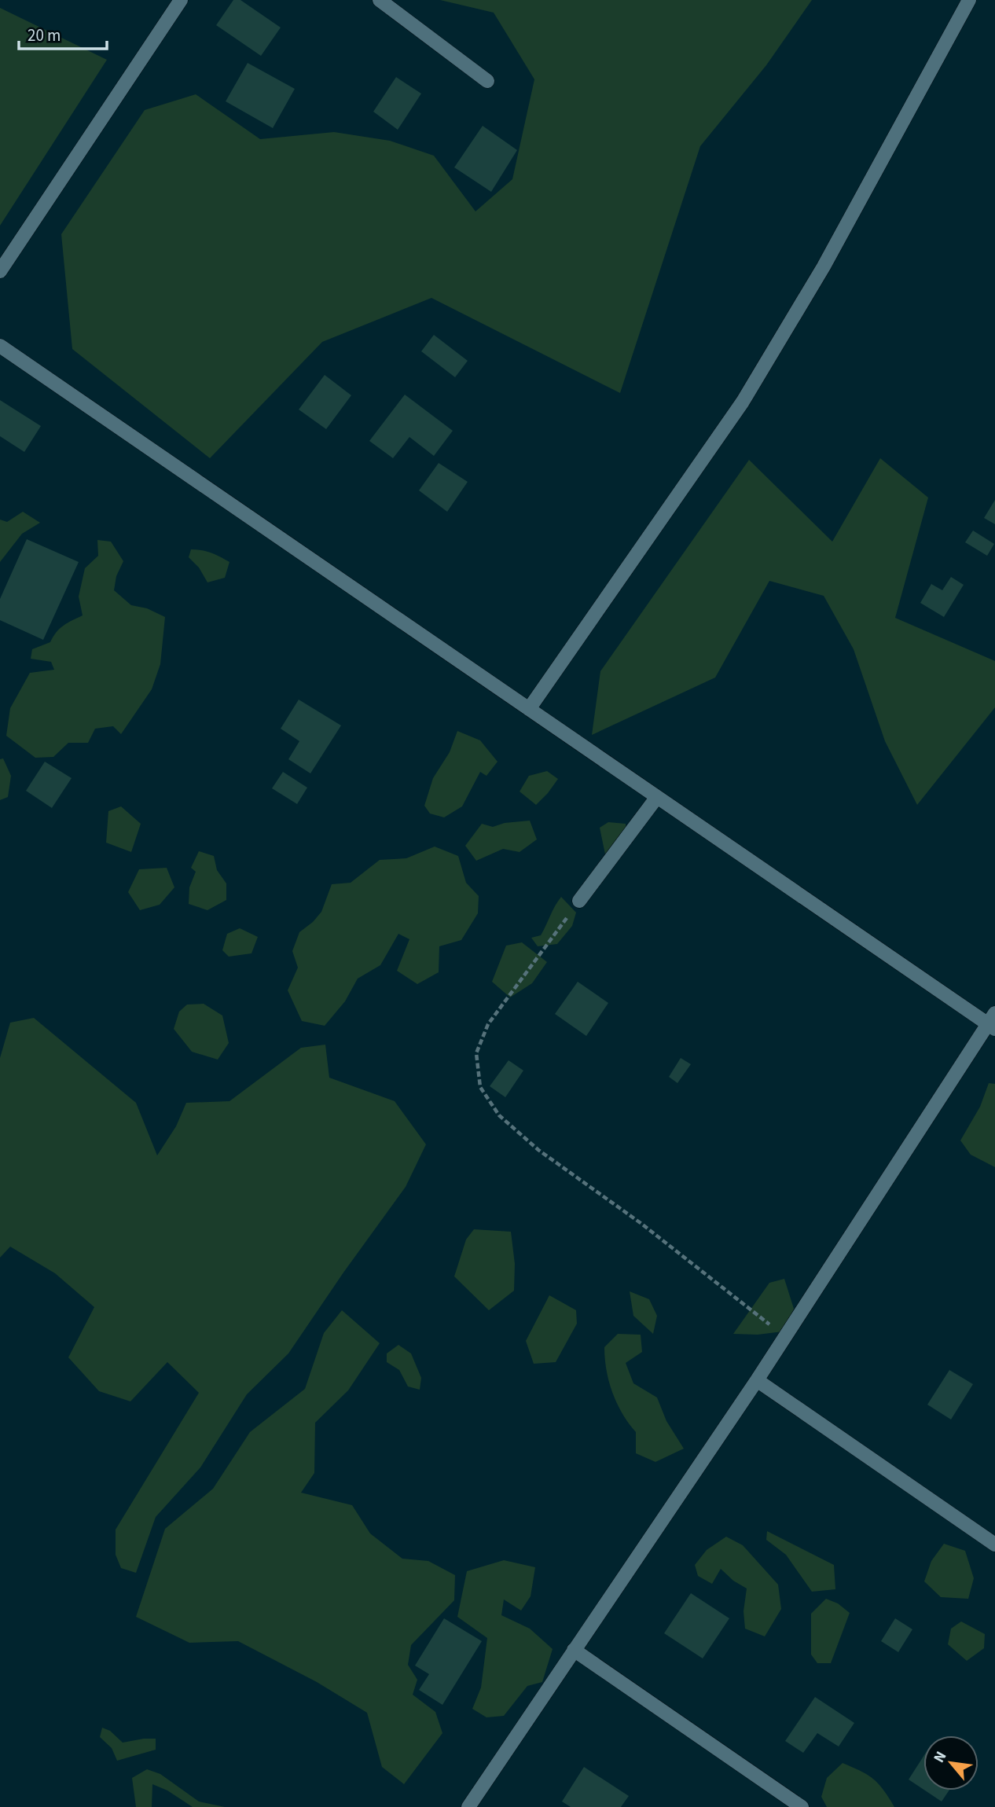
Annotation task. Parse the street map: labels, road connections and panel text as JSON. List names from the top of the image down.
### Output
{
  "scale_bar": "20 m",
  "north": "top left"
}
